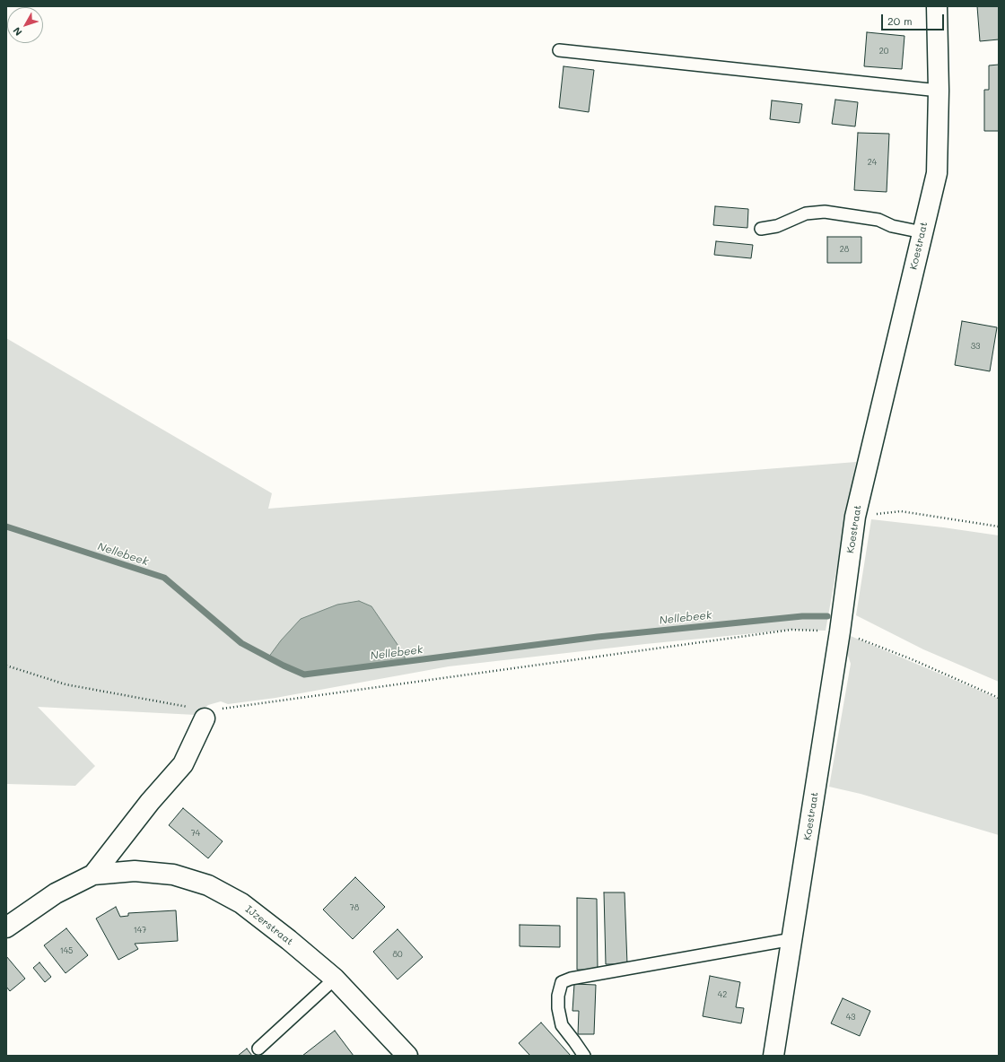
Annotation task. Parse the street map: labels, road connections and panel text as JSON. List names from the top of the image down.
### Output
{
  "streets": {
    "street": ["Koestraat", "IJzerstraat"]
  },
  "water": ["Nellebeek"],
  "house_numbers": [
    "20",
    "24",
    "28",
    "33",
    "74",
    "78",
    "147",
    "145",
    "80",
    "42",
    "43"
  ],
  "scale_bar": "20 m",
  "north": "bottom left"
}
